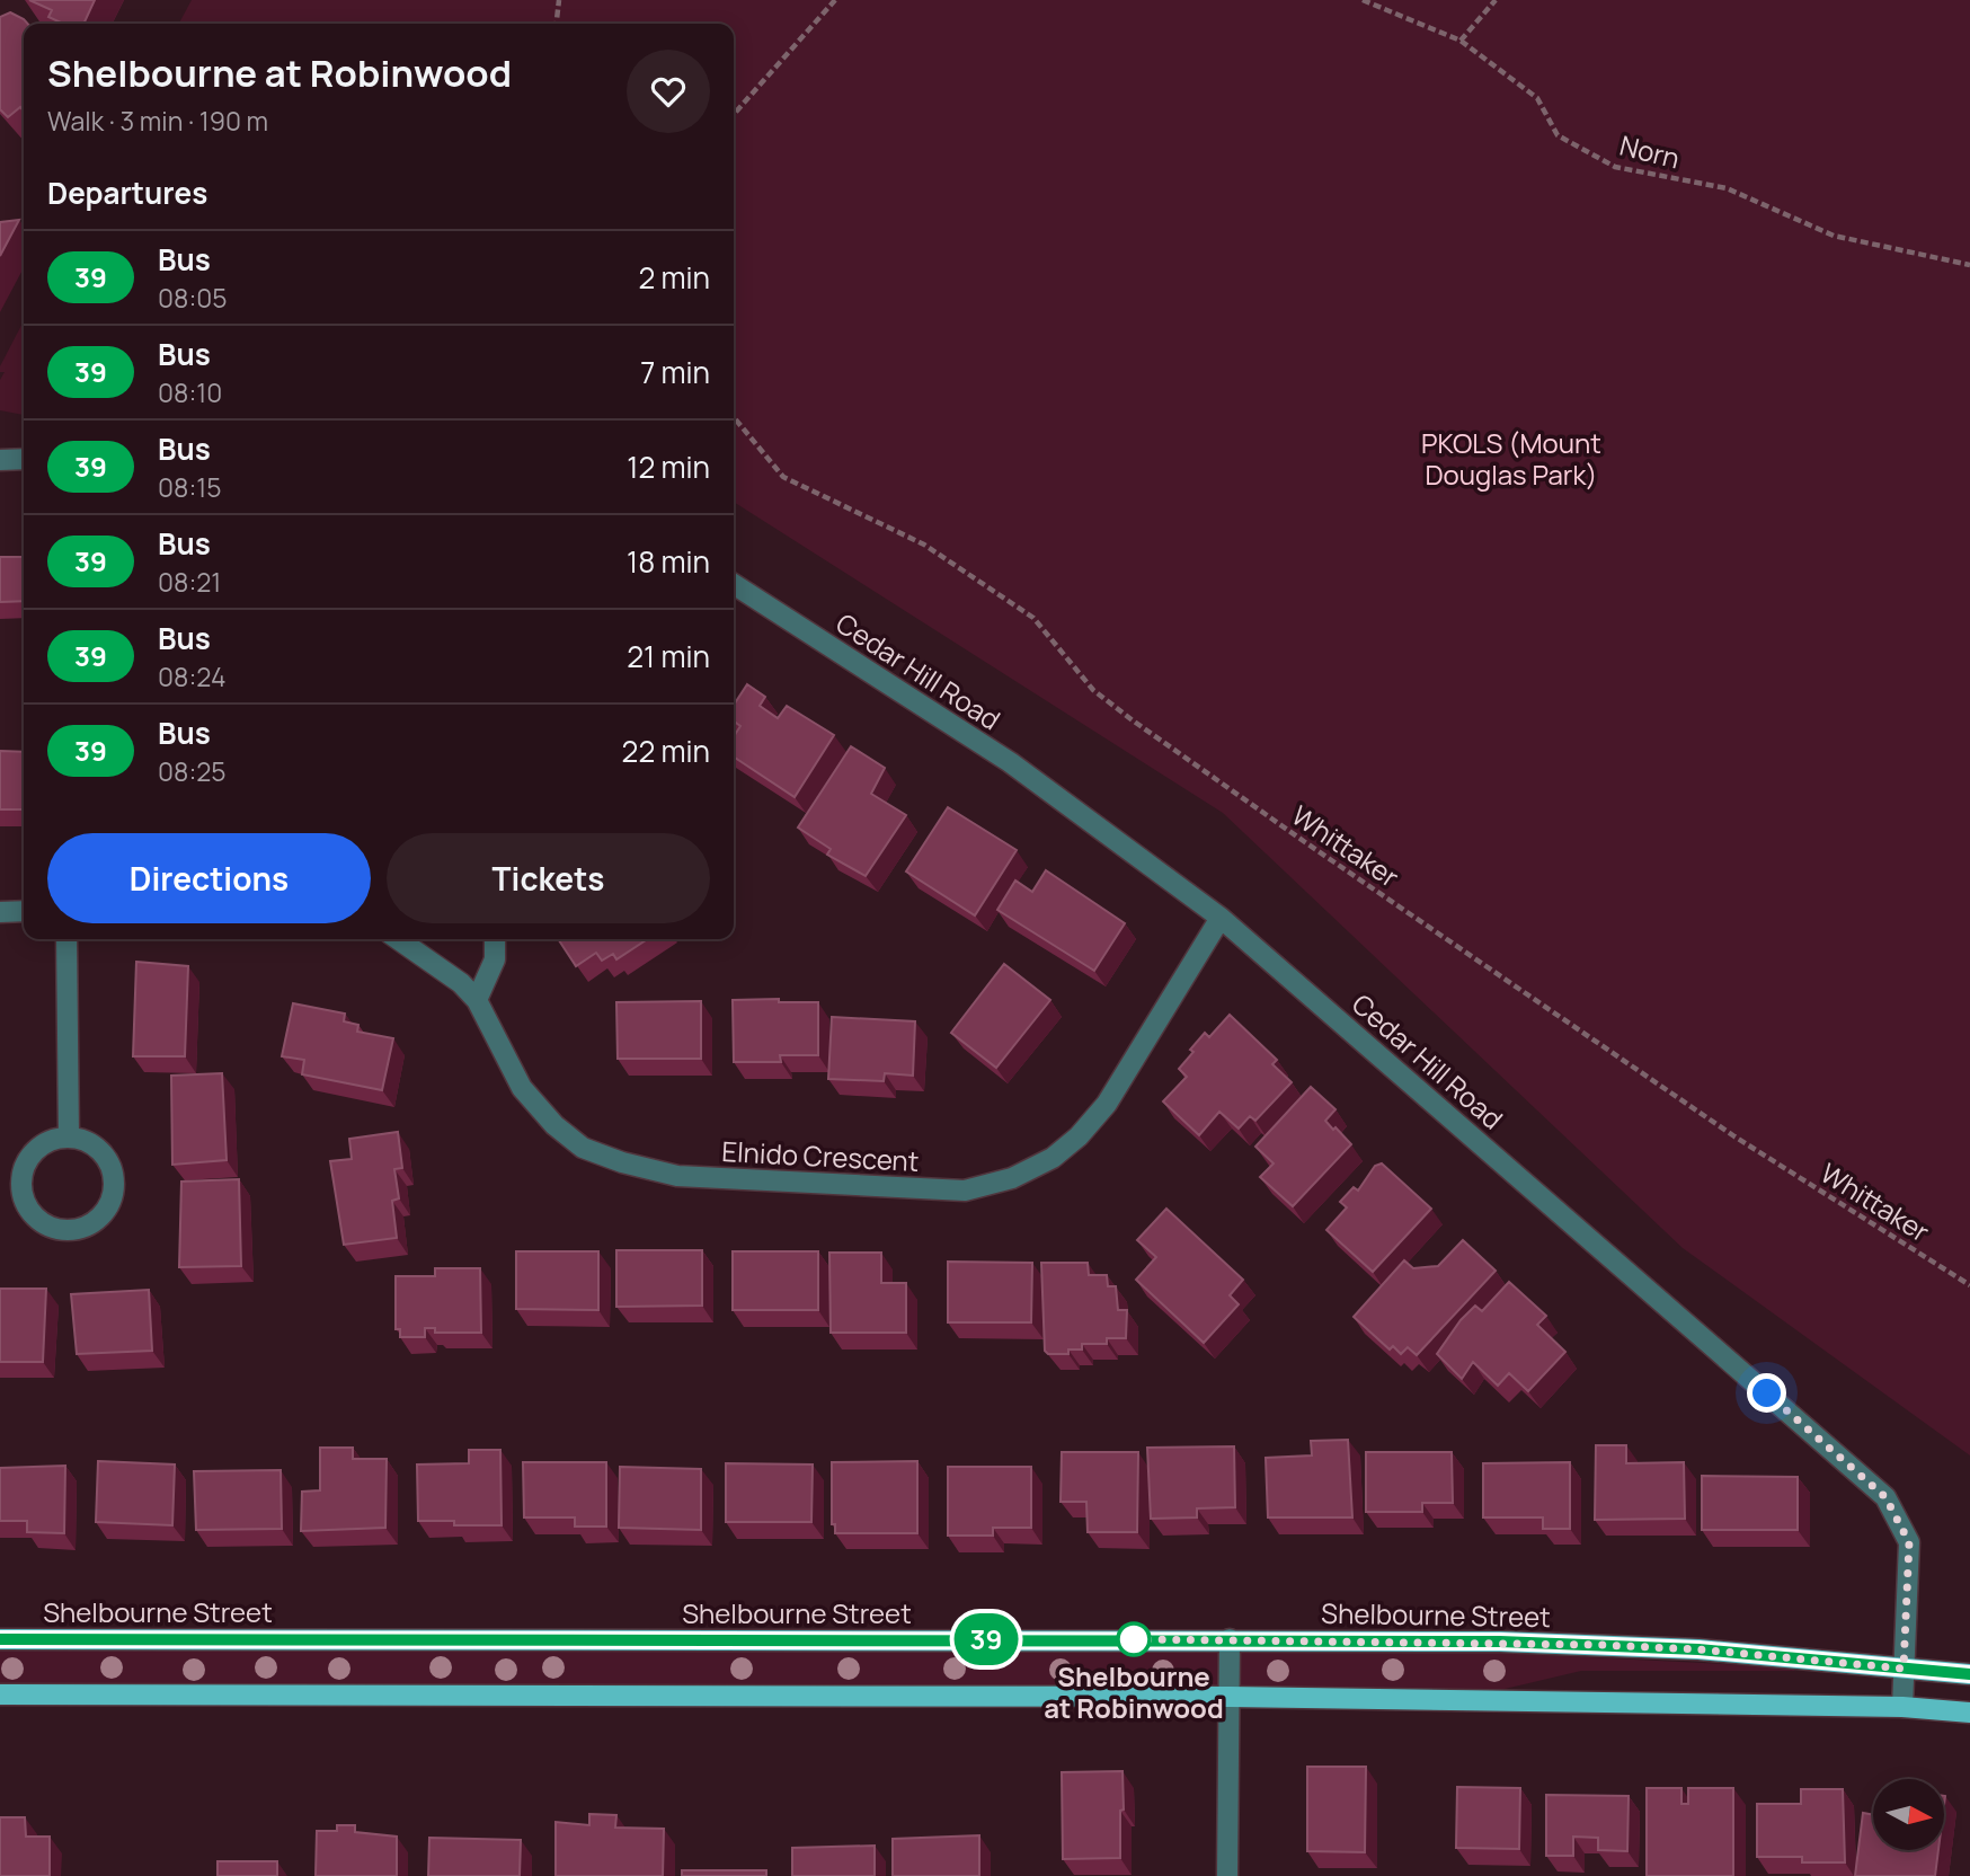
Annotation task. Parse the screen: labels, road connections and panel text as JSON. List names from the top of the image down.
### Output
{
  "streets": {
    "main road": ["Shelbourne Street"],
    "street": ["Cedar Hill Road", "Elnido Crescent"],
    "path": ["Norn", "Whittaker"]
  },
  "crossings": [
    ["Cedar Hill Road", "Elnido Crescent"],
    ["Cedar Hill Road", "Shelbourne Street"]
  ],
  "parks": ["PKOLS (Mount Douglas Park)"],
  "places": ["Shelbourne at Robinwood"],
  "lines": ["bus line 39"],
  "north": "right",
  "page": {
    "on_map": "39",
    "heading": [
      ["Shelbourne at Robinwood", "Walk · 3 min · 190 m"],
      "Departures"
    ],
    "list": [
      {
        "mark": "39",
        "name": "Bus",
        "note": "08:05",
        "value": "2 min"
      },
      {
        "mark": "39",
        "name": "Bus",
        "note": "08:10",
        "value": "7 min"
      },
      {
        "mark": "39",
        "name": "Bus",
        "note": "08:15",
        "value": "12 min"
      },
      {
        "mark": "39",
        "name": "Bus",
        "note": "08:21",
        "value": "18 min"
      },
      {
        "mark": "39",
        "name": "Bus",
        "note": "08:24",
        "value": "21 min"
      },
      {
        "mark": "39",
        "name": "Bus",
        "note": "08:25",
        "value": "22 min"
      }
    ],
    "buttons": ["Directions", "Tickets"]
  }
}
